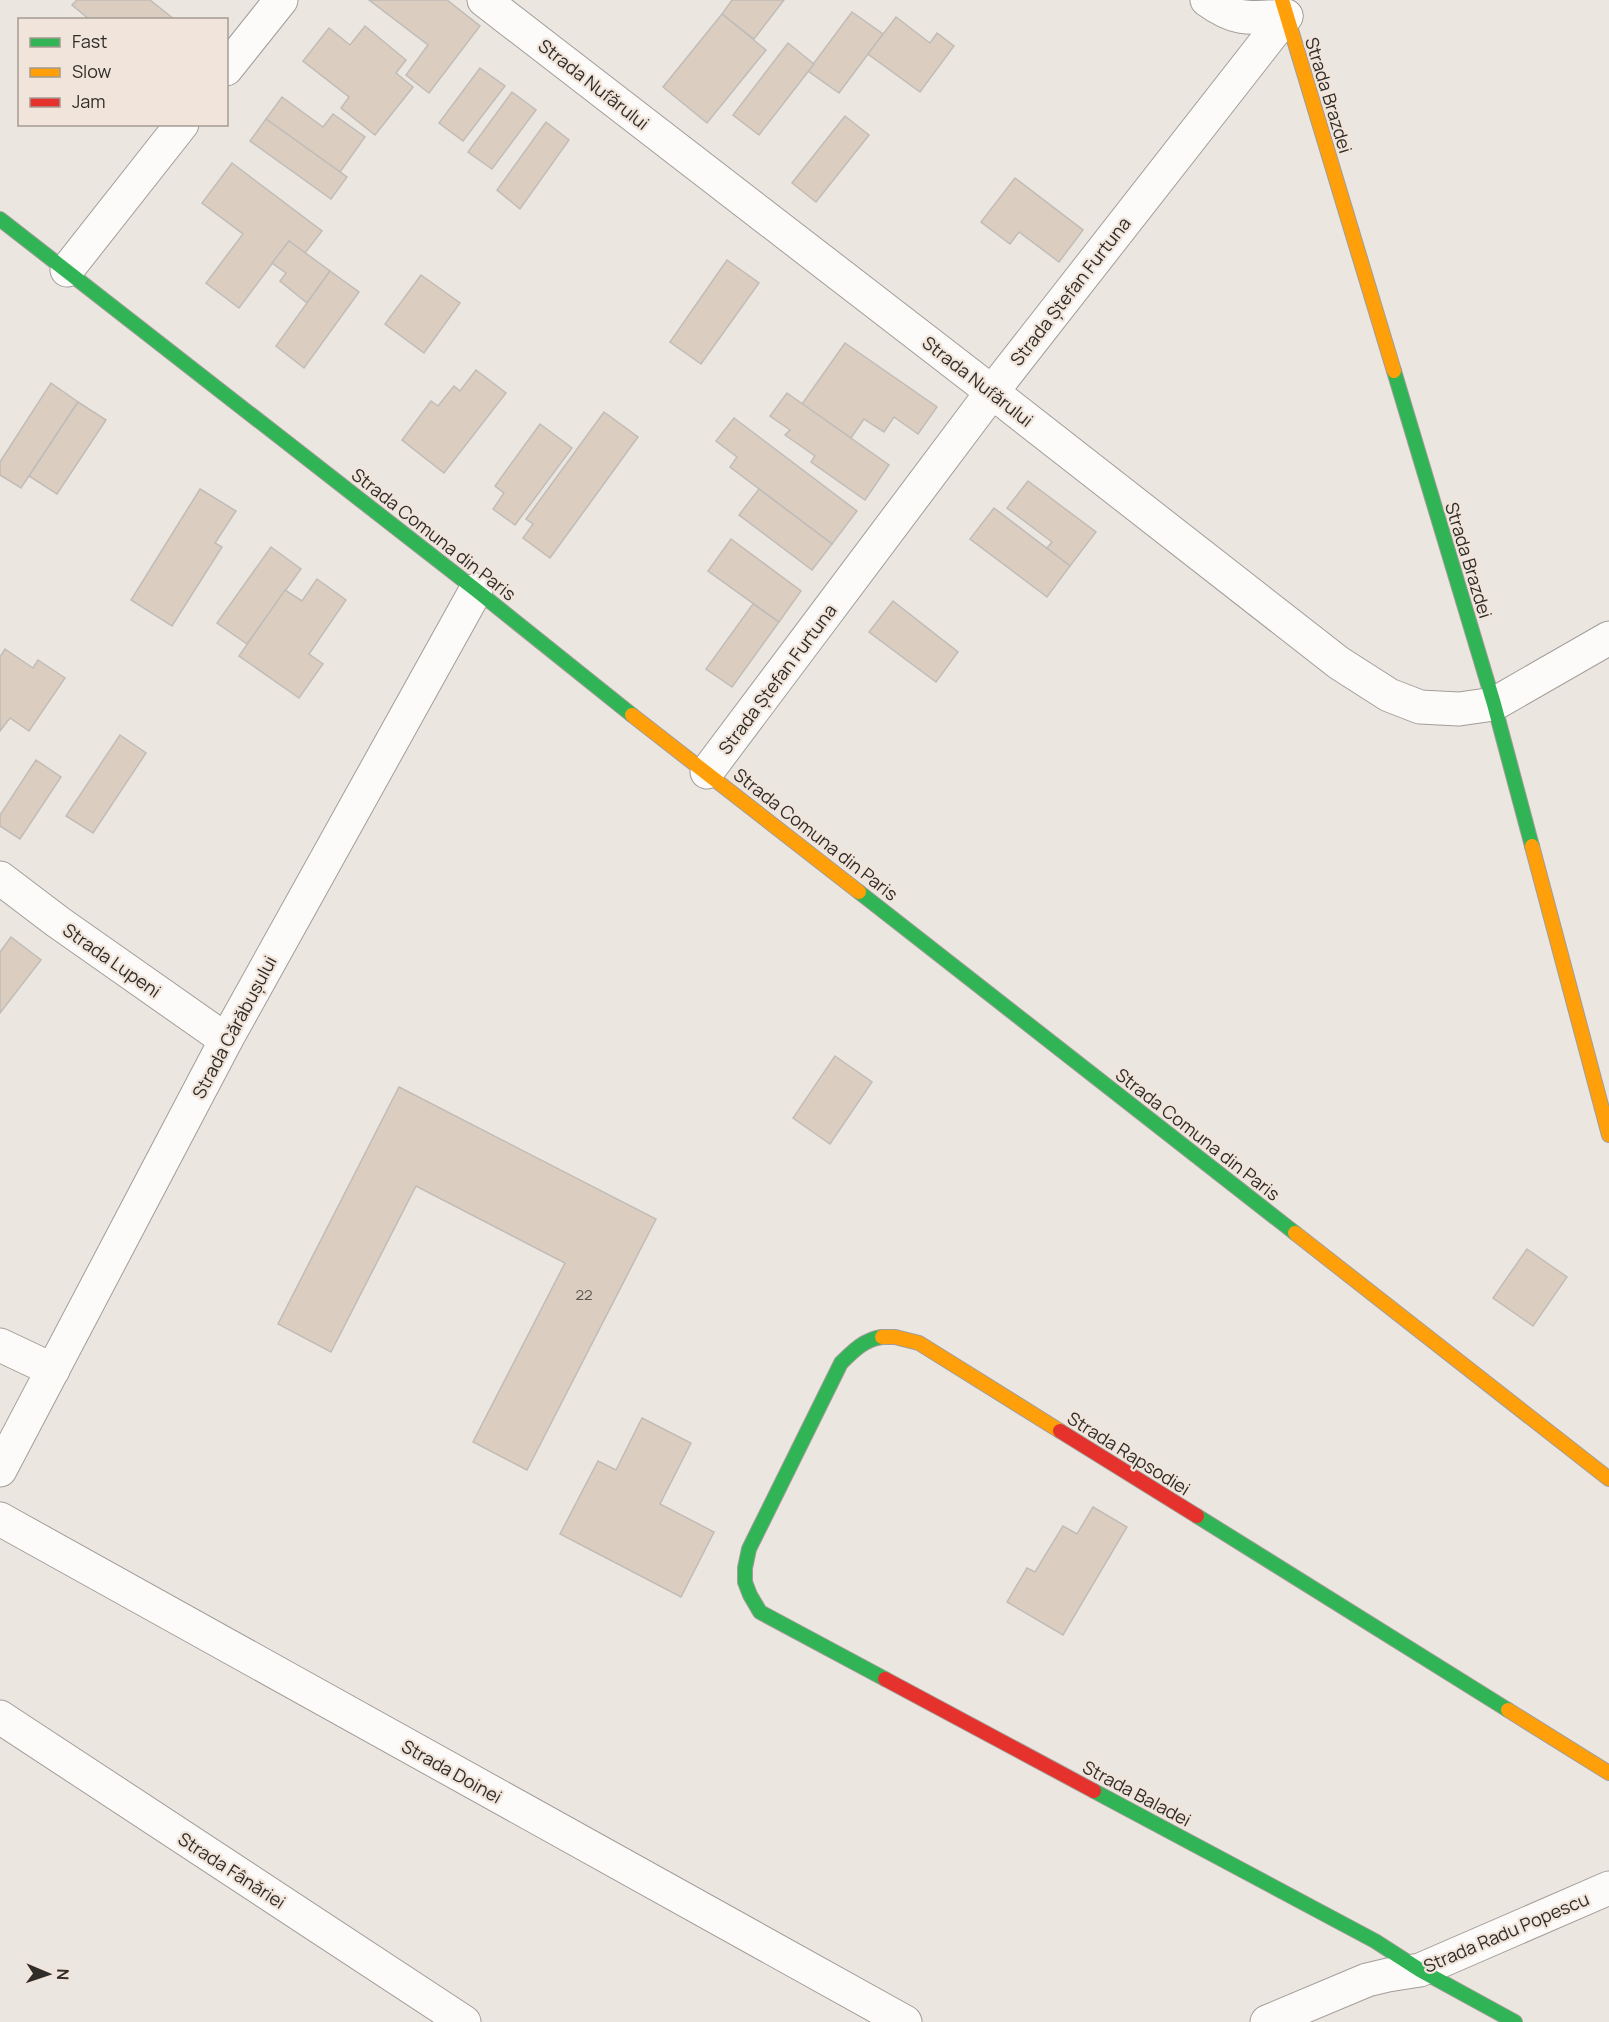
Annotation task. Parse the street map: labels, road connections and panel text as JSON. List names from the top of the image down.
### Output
{
  "streets": {
    "street": [
      "Strada Nufărului",
      "Strada Brazdei",
      "Strada Ștefan Furtuna",
      "Strada Comuna din Paris",
      "Strada Lupeni",
      "Strada Cărăbușului",
      "Strada Rapsodiei",
      "Strada Doinei",
      "Strada Baladei",
      "Strada Fânăriei",
      "Strada Radu Popescu"
    ]
  },
  "crossings": [
    ["Strada Nufărului", "Strada Brazdei"],
    ["Strada Nufărului", "Strada Ștefan Furtuna"],
    ["Strada Brazdei", "Strada Ștefan Furtuna"],
    ["Strada Ștefan Furtuna", "Strada Comuna din Paris"],
    ["Strada Comuna din Paris", "Strada Cărăbușului"],
    ["Strada Lupeni", "Strada Cărăbușului"],
    ["Strada Rapsodiei", "Strada Baladei"],
    ["Strada Baladei", "Strada Radu Popescu"]
  ],
  "house_numbers": ["22"],
  "legend": ["Fast", "Slow", "Jam"],
  "north": "right"
}
